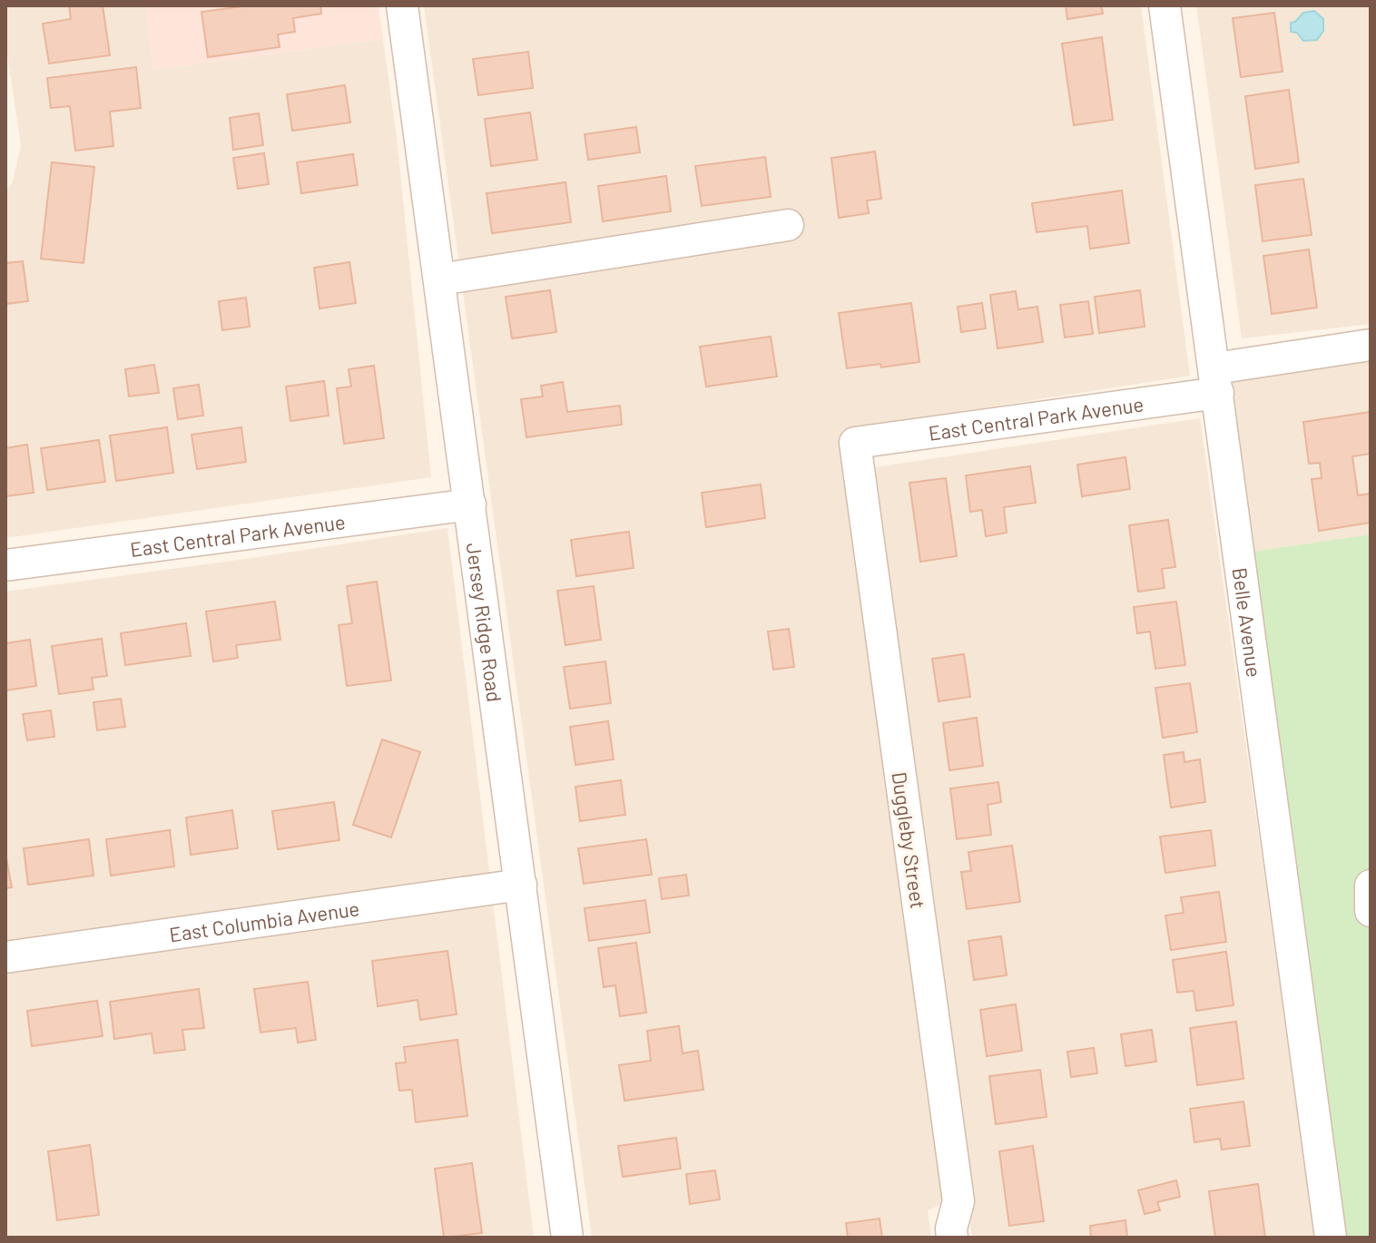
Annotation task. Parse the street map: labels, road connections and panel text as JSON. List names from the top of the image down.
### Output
{
  "streets": {
    "street": [
      "East Central Park Avenue",
      "Jersey Ridge Road",
      "Belle Avenue",
      "Duggleby Street",
      "East Columbia Avenue"
    ]
  },
  "crossings": [
    ["East Central Park Avenue", "Jersey Ridge Road"],
    ["East Central Park Avenue", "Belle Avenue"],
    ["East Central Park Avenue", "Duggleby Street"],
    ["Jersey Ridge Road", "East Columbia Avenue"]
  ]
}
